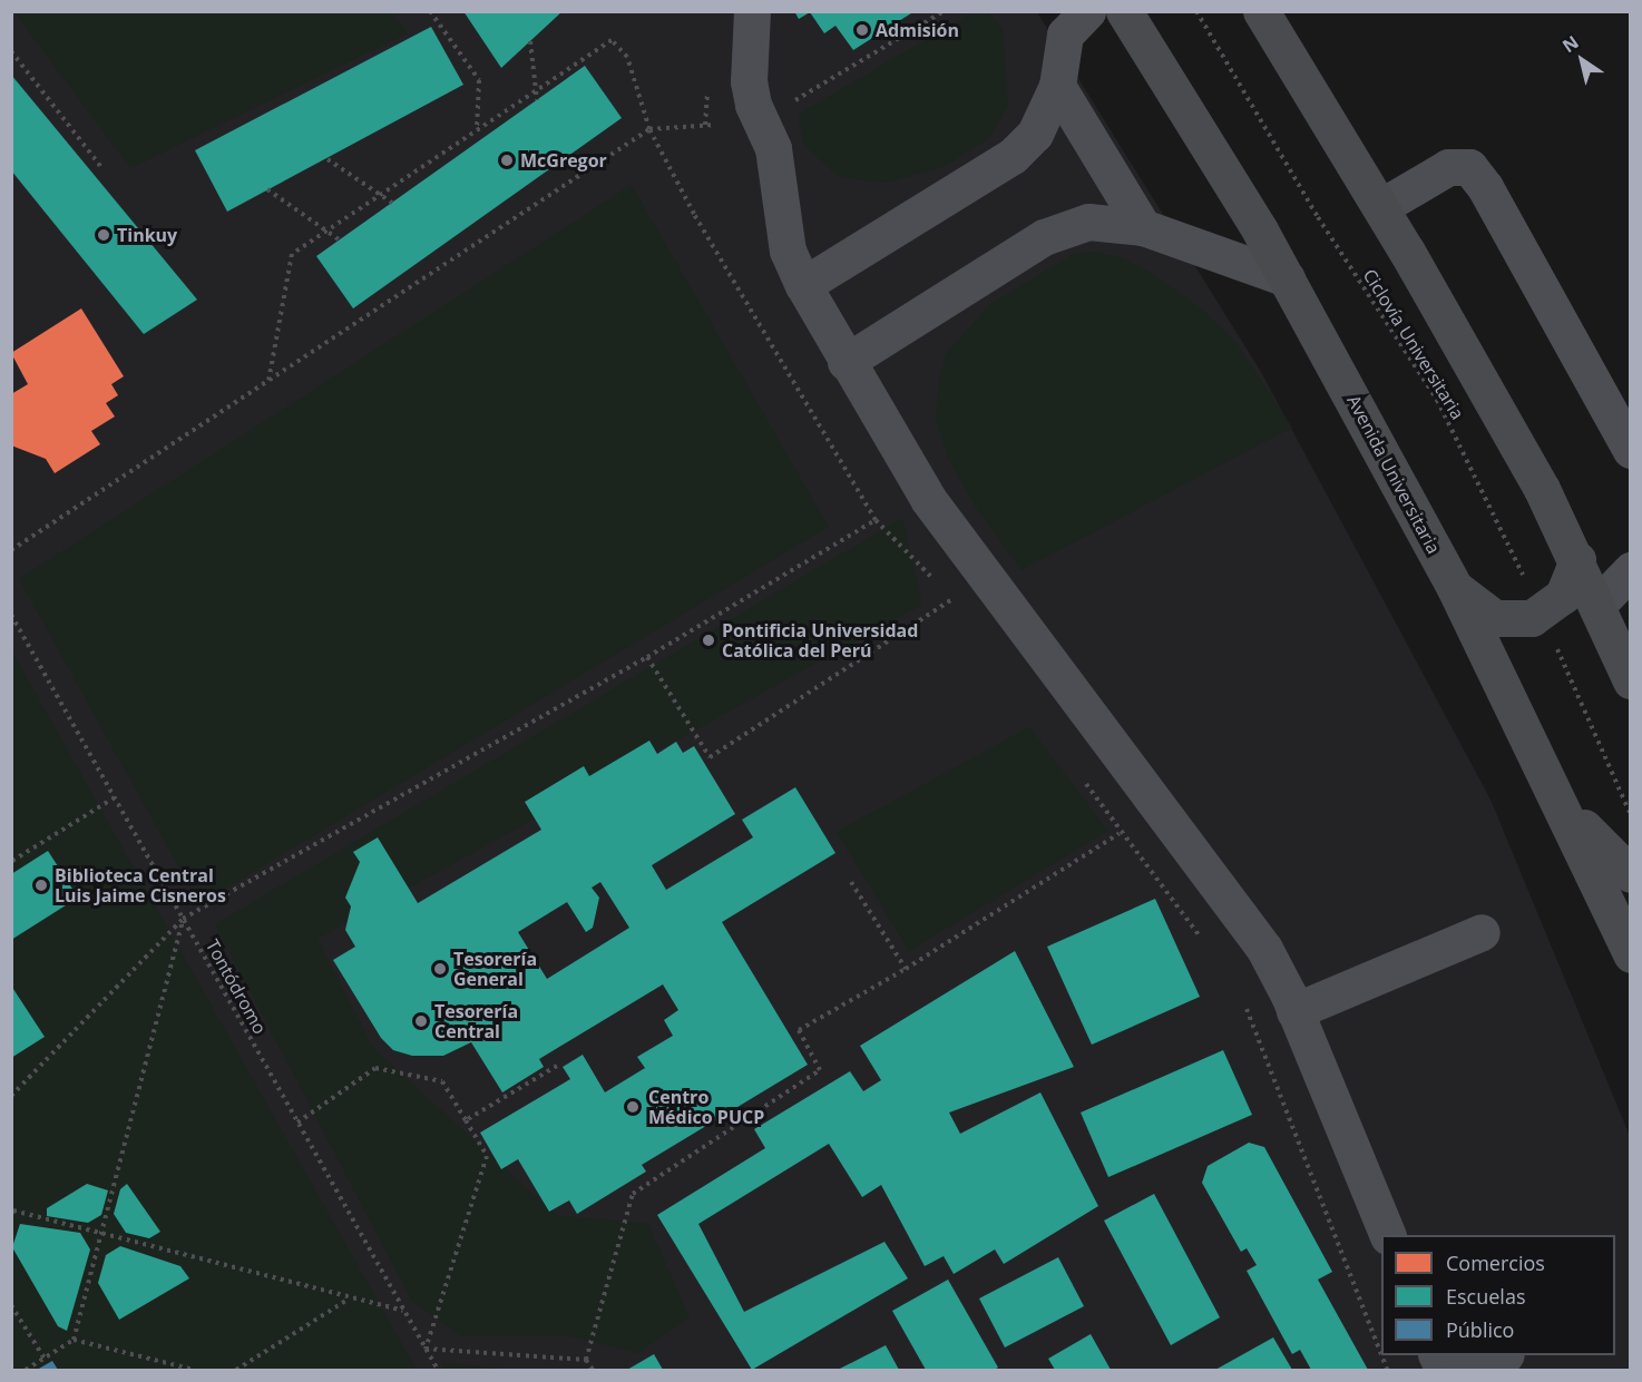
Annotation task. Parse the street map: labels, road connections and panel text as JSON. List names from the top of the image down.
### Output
{
  "streets": {
    "main road": ["Avenida Universitaria"],
    "path": ["Ciclovía Universitaria", "Tontódromo"]
  },
  "places": [
    "Admisión",
    "McGregor",
    "Tinkuy",
    "Pontificia Universidad Católica del Perú",
    "Biblioteca Central Luis Jaime Cisneros",
    "Tesorería General",
    "Tesorería Central",
    "Centro Médico PUCP"
  ],
  "legend": ["Comercios", "Escuelas", "Público"],
  "north": "top left"
}
